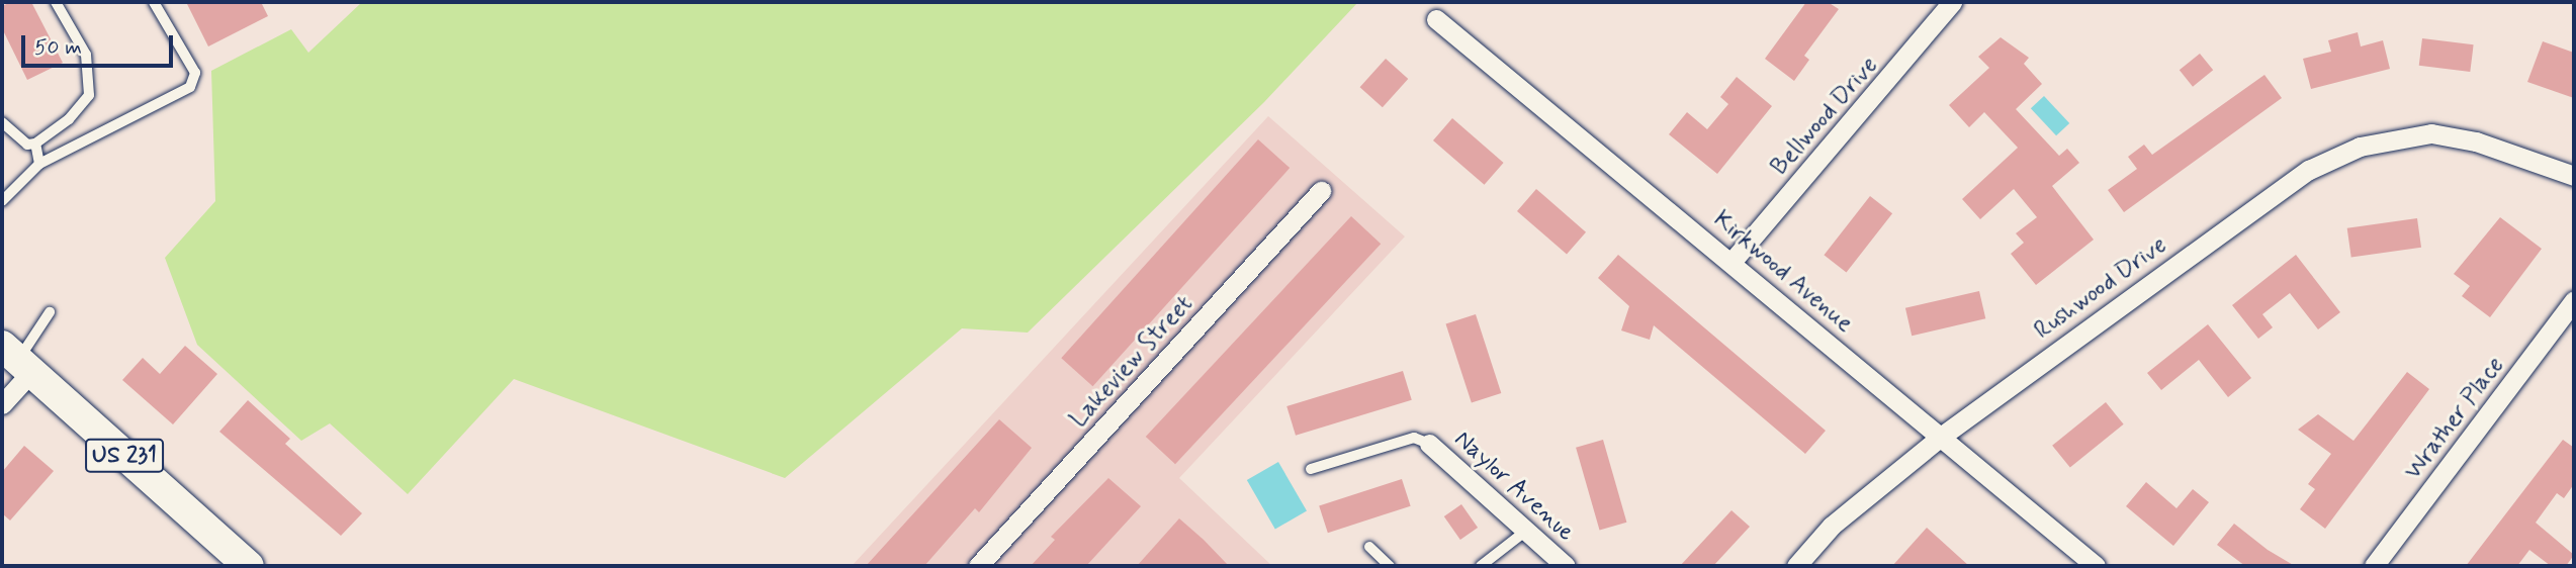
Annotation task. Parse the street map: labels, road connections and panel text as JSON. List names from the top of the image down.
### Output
{
  "streets": {
    "main road": ["US 231"],
    "street": [
      "Bellwood Drive",
      "Kirkwood Avenue",
      "Rushwood Drive",
      "Lakeview Street",
      "Wrather Place",
      "Naylor Avenue"
    ]
  },
  "crossings": [
    ["Bellwood Drive", "Kirkwood Avenue"],
    ["Kirkwood Avenue", "Rushwood Drive"]
  ],
  "scale_bar": "50 m"
}
